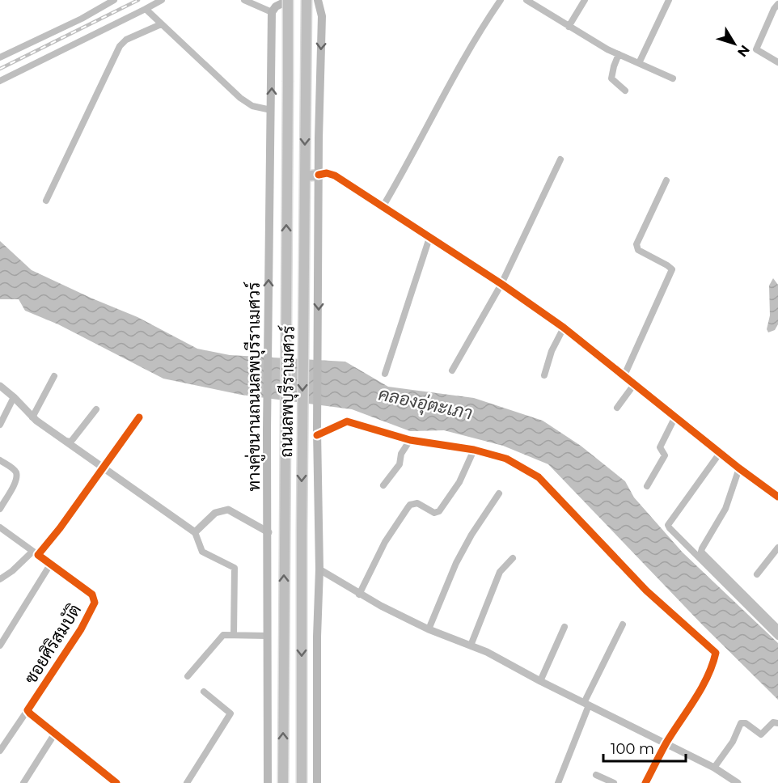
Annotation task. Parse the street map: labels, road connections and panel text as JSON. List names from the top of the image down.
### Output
{
  "streets": {
    "main road": ["ทางคู่ขนานถนนลพบุรีราเมศวร์", "ถนนลพบุรีราเมศวร์"],
    "street": ["ซอยศิริสมบัติ"]
  },
  "water": ["คลองอุ่ตะเภา"],
  "scale_bar": "100 m",
  "north": "bottom right"
}
